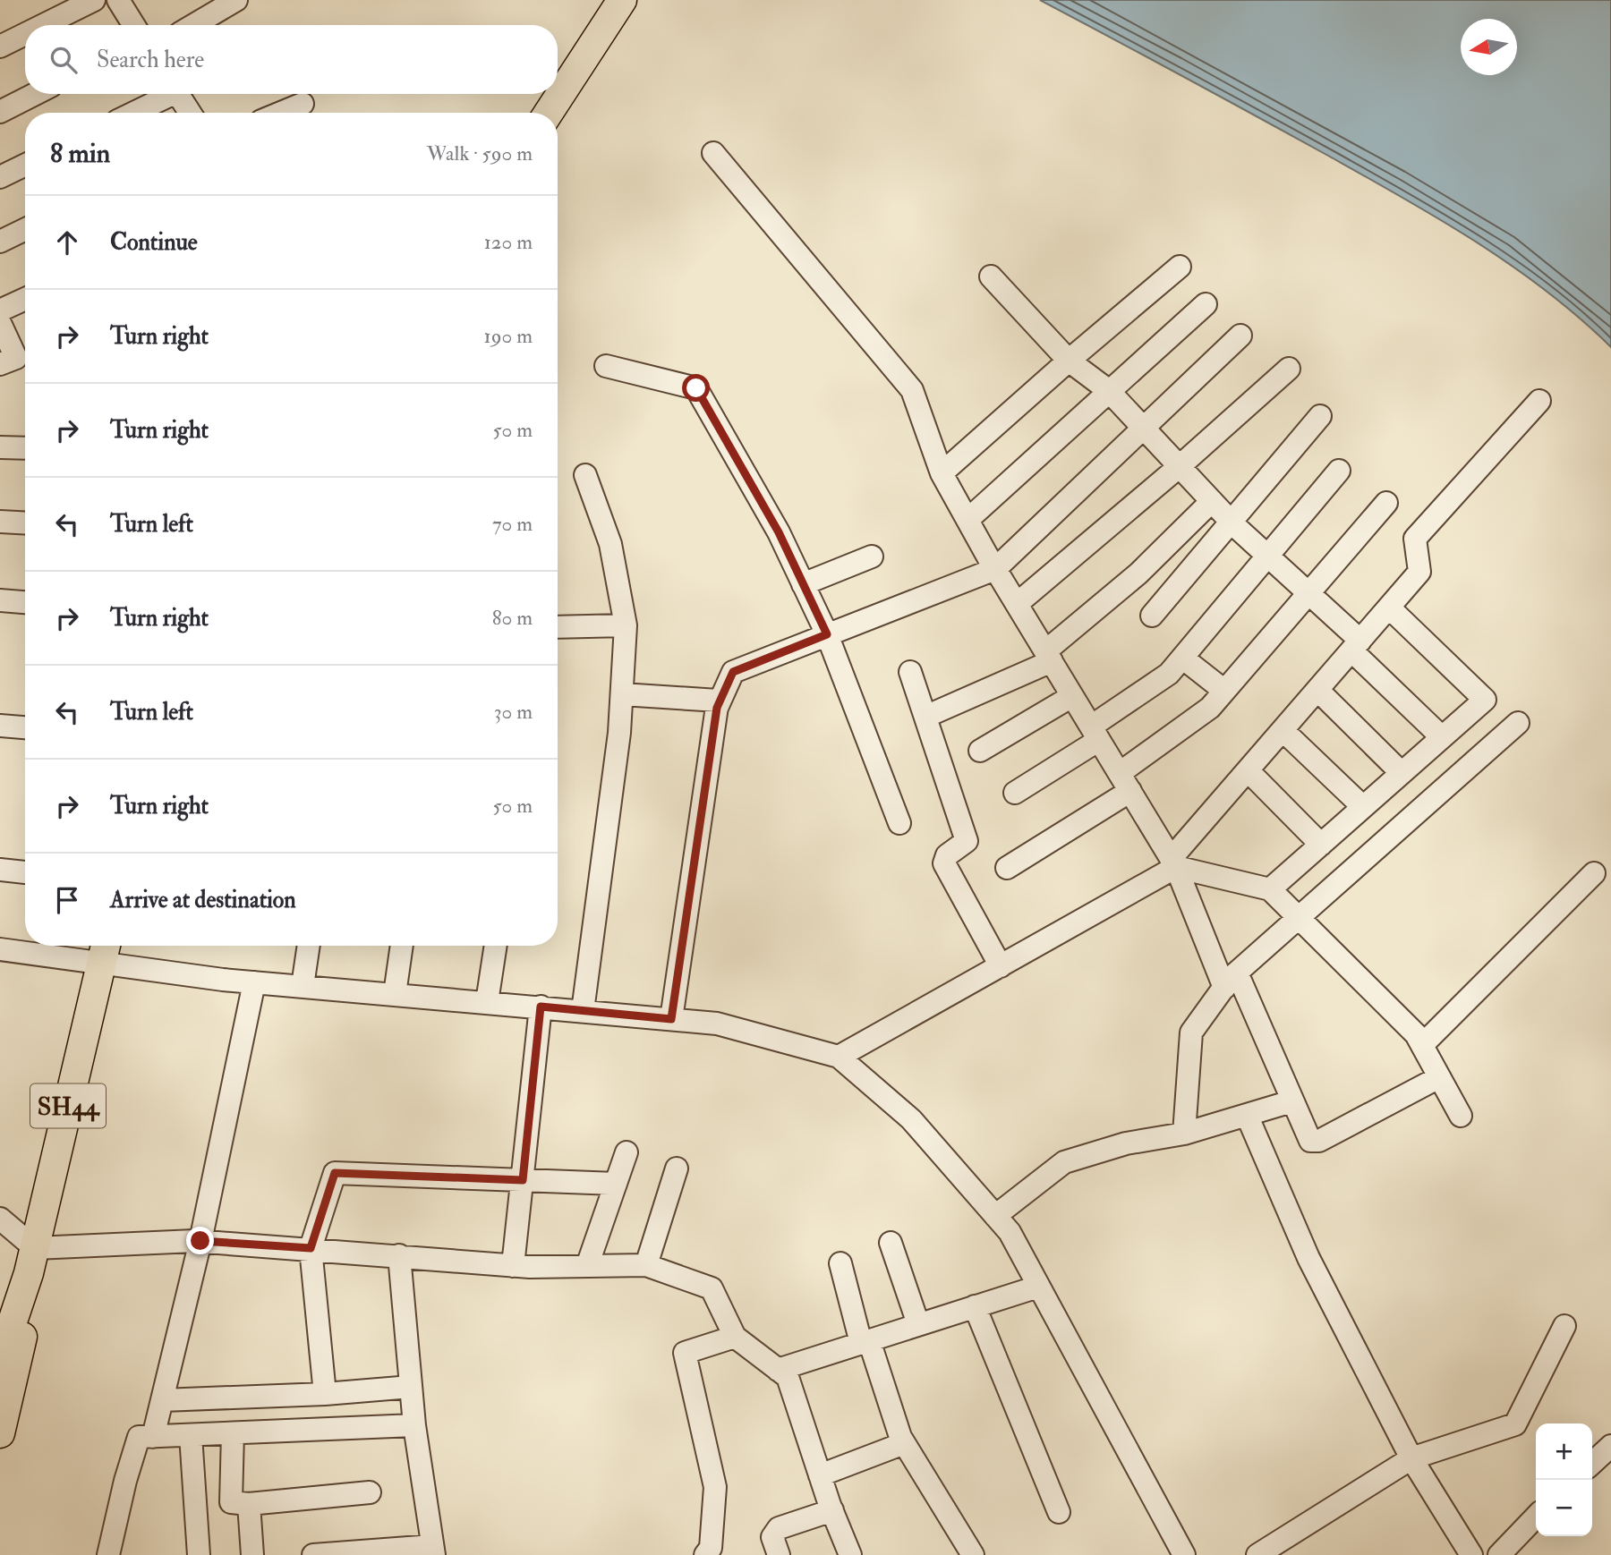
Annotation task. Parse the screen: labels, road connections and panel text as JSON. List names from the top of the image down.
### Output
{
  "streets": {
    "main road": ["SH44"]
  },
  "north": "left",
  "page": {
    "search": "Search here",
    "heading": ["8 min", "Walk · 590 m"],
    "list": [
      ["Continue", "120 m"],
      ["Turn right", "190 m"],
      ["Turn right", "50 m"],
      ["Turn left", "70 m"],
      ["Turn right", "80 m"],
      ["Turn left", "30 m"],
      ["Turn right", "50 m"],
      "Arrive at destination"
    ],
    "map_buttons": ["+", "−"]
  }
}
